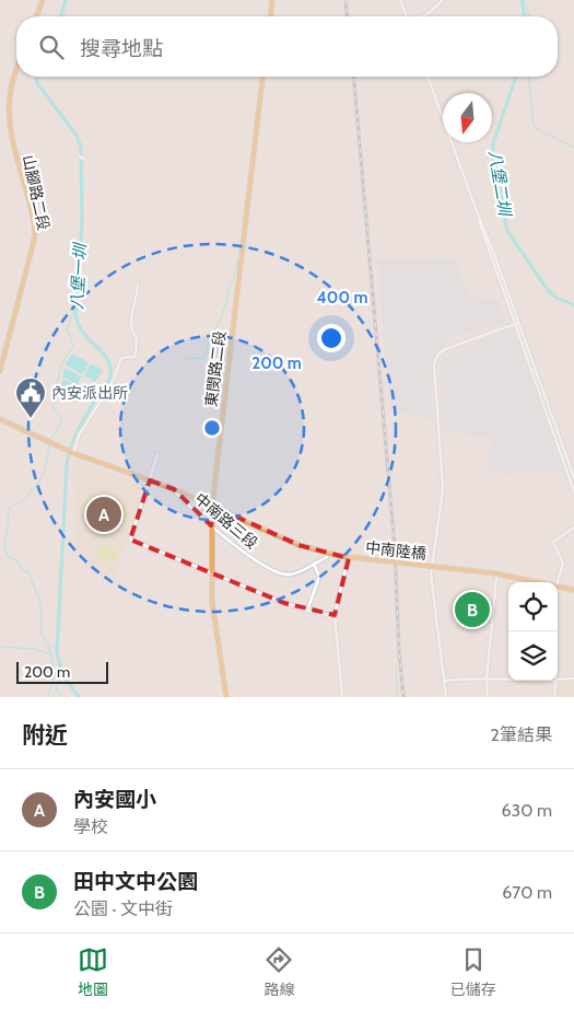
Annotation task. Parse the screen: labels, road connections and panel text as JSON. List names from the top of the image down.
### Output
{
  "streets": {
    "main road": [
      "山腳路二段",
      "東閔路二段",
      "中南路三段",
      "中南陸橋"
    ]
  },
  "crossings": [
    ["東閔路二段", "中南路三段"],
    ["中南路三段", "中南陸橋"]
  ],
  "water": ["八堡二圳", "八堡一圳"],
  "places": {
    "public building": ["內安派出所"]
  },
  "scale_bar": "200 m",
  "north": "bottom",
  "page": {
    "search": "搜尋地點",
    "pins": ["A", "B"],
    "scale": "200 m",
    "heading": ["附近", "2筆結果"],
    "list": [
      {
        "mark": "A",
        "name": "內安國小",
        "note": "學校",
        "value": "630 m"
      },
      {
        "mark": "B",
        "name": "田中文中公園",
        "note": "公園 · 文中街",
        "value": "670 m"
      }
    ],
    "nav": ["地圖", "路線", "已儲存"]
  },
  "rings": ["400 m", "200 m"]
}
